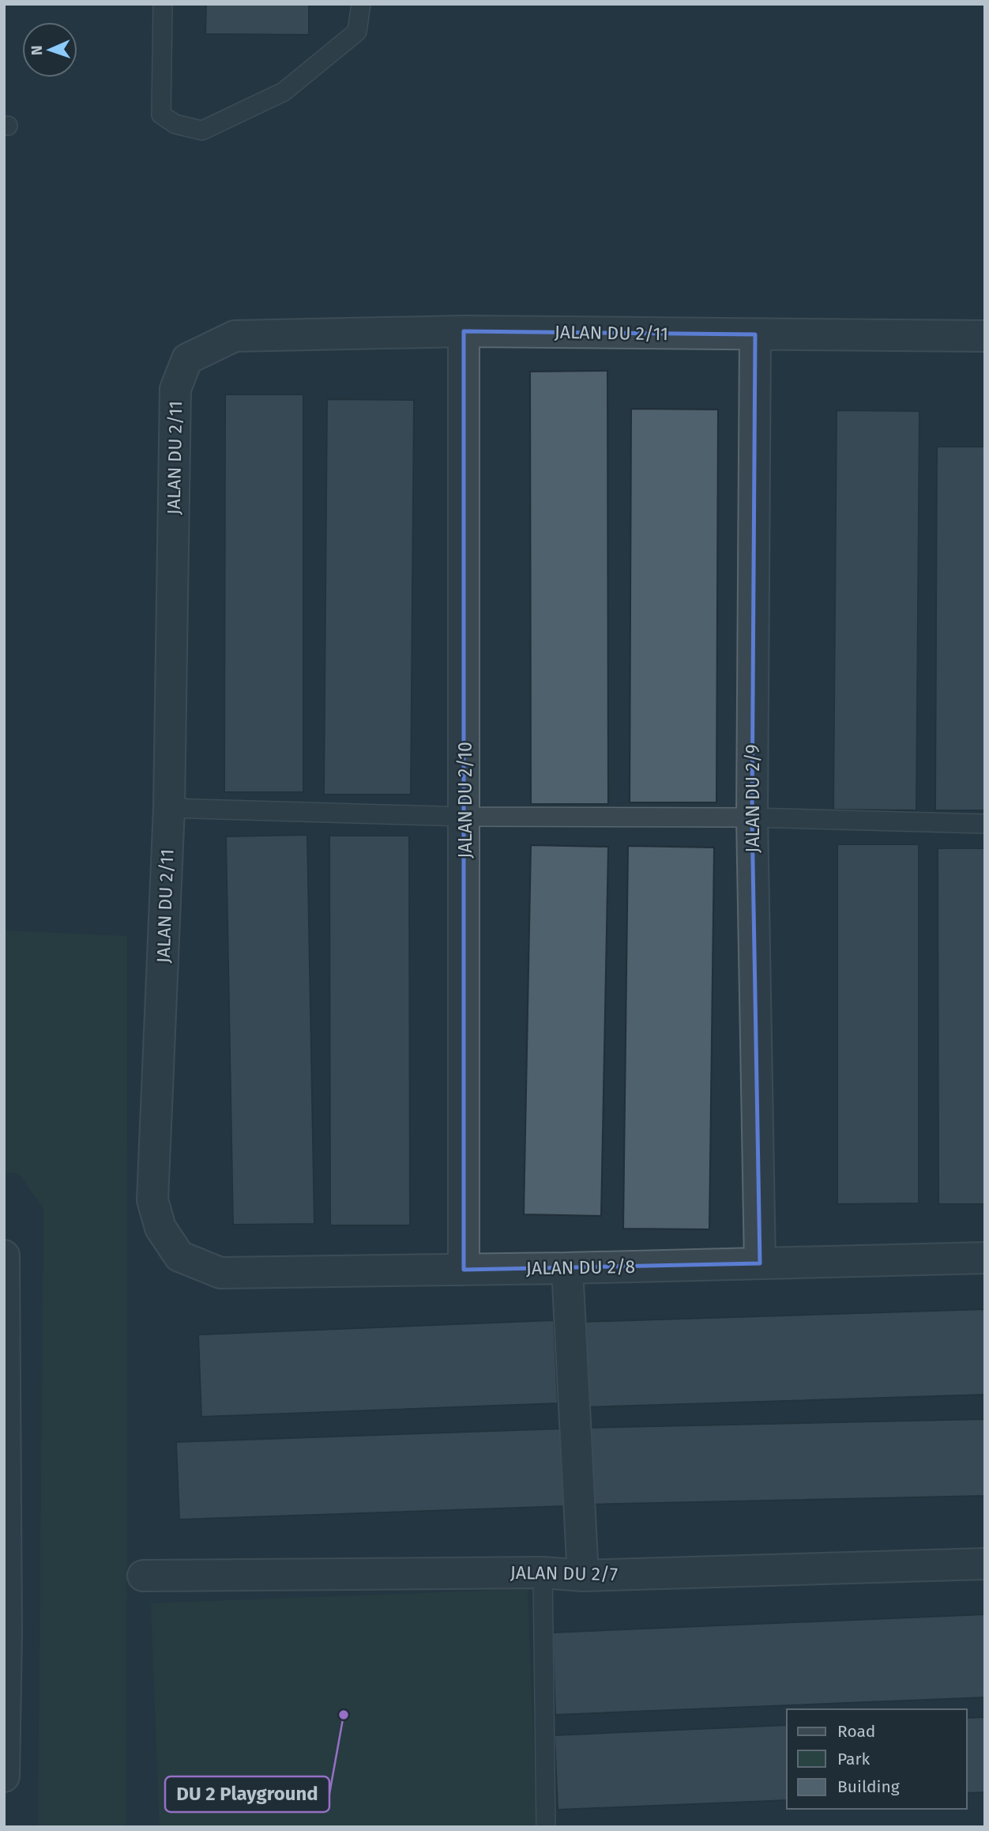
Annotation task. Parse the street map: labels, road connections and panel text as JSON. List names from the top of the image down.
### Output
{
  "streets": {
    "street": [
      "JALAN DU 2/11",
      "JALAN DU 2/9",
      "JALAN DU 2/10",
      "JALAN DU 2/8",
      "JALAN DU 2/7"
    ]
  },
  "crossings": [
    ["JALAN DU 2/11", "JALAN DU 2/9"],
    ["JALAN DU 2/11", "JALAN DU 2/10"],
    ["JALAN DU 2/11", "JALAN DU 2/8"],
    ["JALAN DU 2/9", "JALAN DU 2/8"],
    ["JALAN DU 2/10", "JALAN DU 2/8"]
  ],
  "places": ["DU 2 Playground"],
  "legend": ["Road", "Park", "Building"],
  "north": "left"
}
